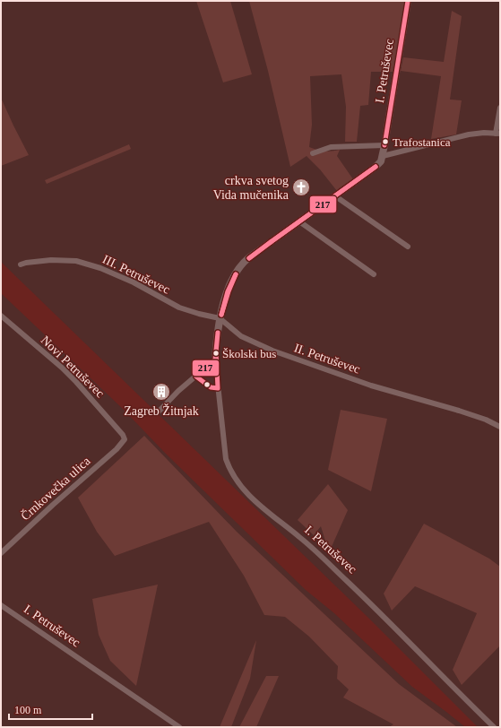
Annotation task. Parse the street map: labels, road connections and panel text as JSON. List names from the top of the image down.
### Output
{
  "streets": {
    "street": [
      "I. Petruševec",
      "III. Petruševec",
      "II. Petruševec",
      "Novi Petruševec",
      "Črnkovečka ulica"
    ]
  },
  "crossings": [
    ["I. Petruševec", "III. Petruševec"],
    ["I. Petruševec", "II. Petruševec"],
    ["III. Petruševec", "II. Petruševec"],
    ["Novi Petruševec", "Črnkovečka ulica"]
  ],
  "places": {
    "other": ["Trafostanica", "Školski bus"],
    "church": ["crkva svetog Vida mučenika"],
    "building": ["Zagreb Žitnjak"]
  },
  "lines": ["transit line 217"],
  "scale_bar": "100 m"
}
